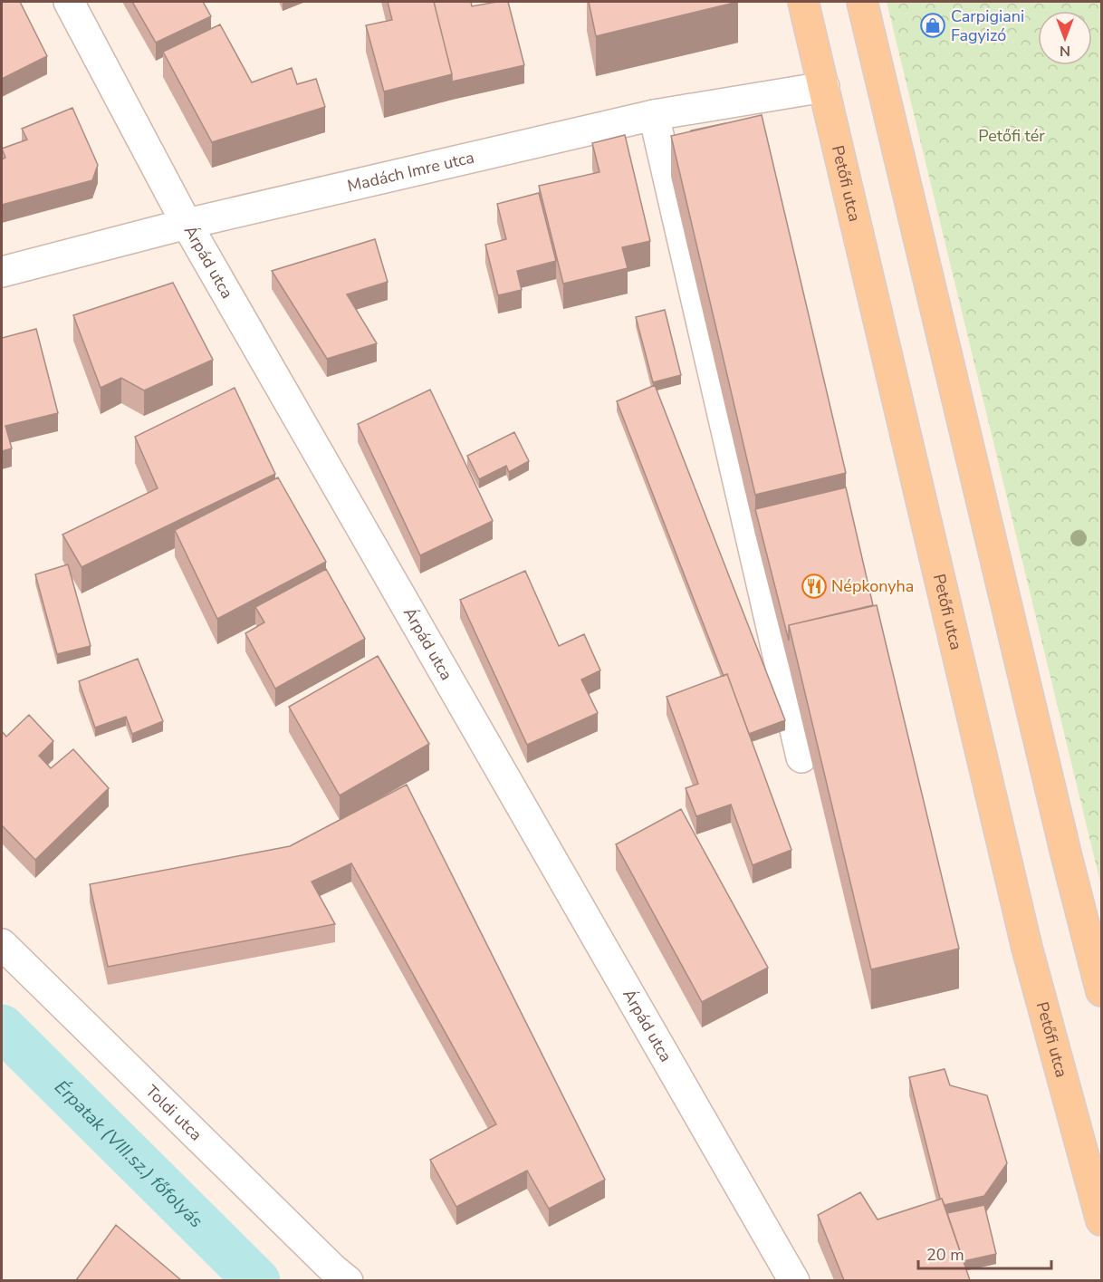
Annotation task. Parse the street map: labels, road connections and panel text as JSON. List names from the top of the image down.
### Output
{
  "streets": {
    "main road": ["Petőfi utca"],
    "street": ["Madách Imre utca", "Árpád utca", "Toldi utca"]
  },
  "crossings": [
    ["Madách Imre utca", "Petőfi utca"],
    ["Madách Imre utca", "Árpád utca"]
  ],
  "water": ["Érpatak (VIII.sz.) főfolyás"],
  "parks": ["Petőfi tér"],
  "places": {
    "shop": ["Carpigiani Fagyizó"],
    "restaurant": ["Népkonyha"]
  },
  "scale_bar": "20 m",
  "north": "bottom"
}
